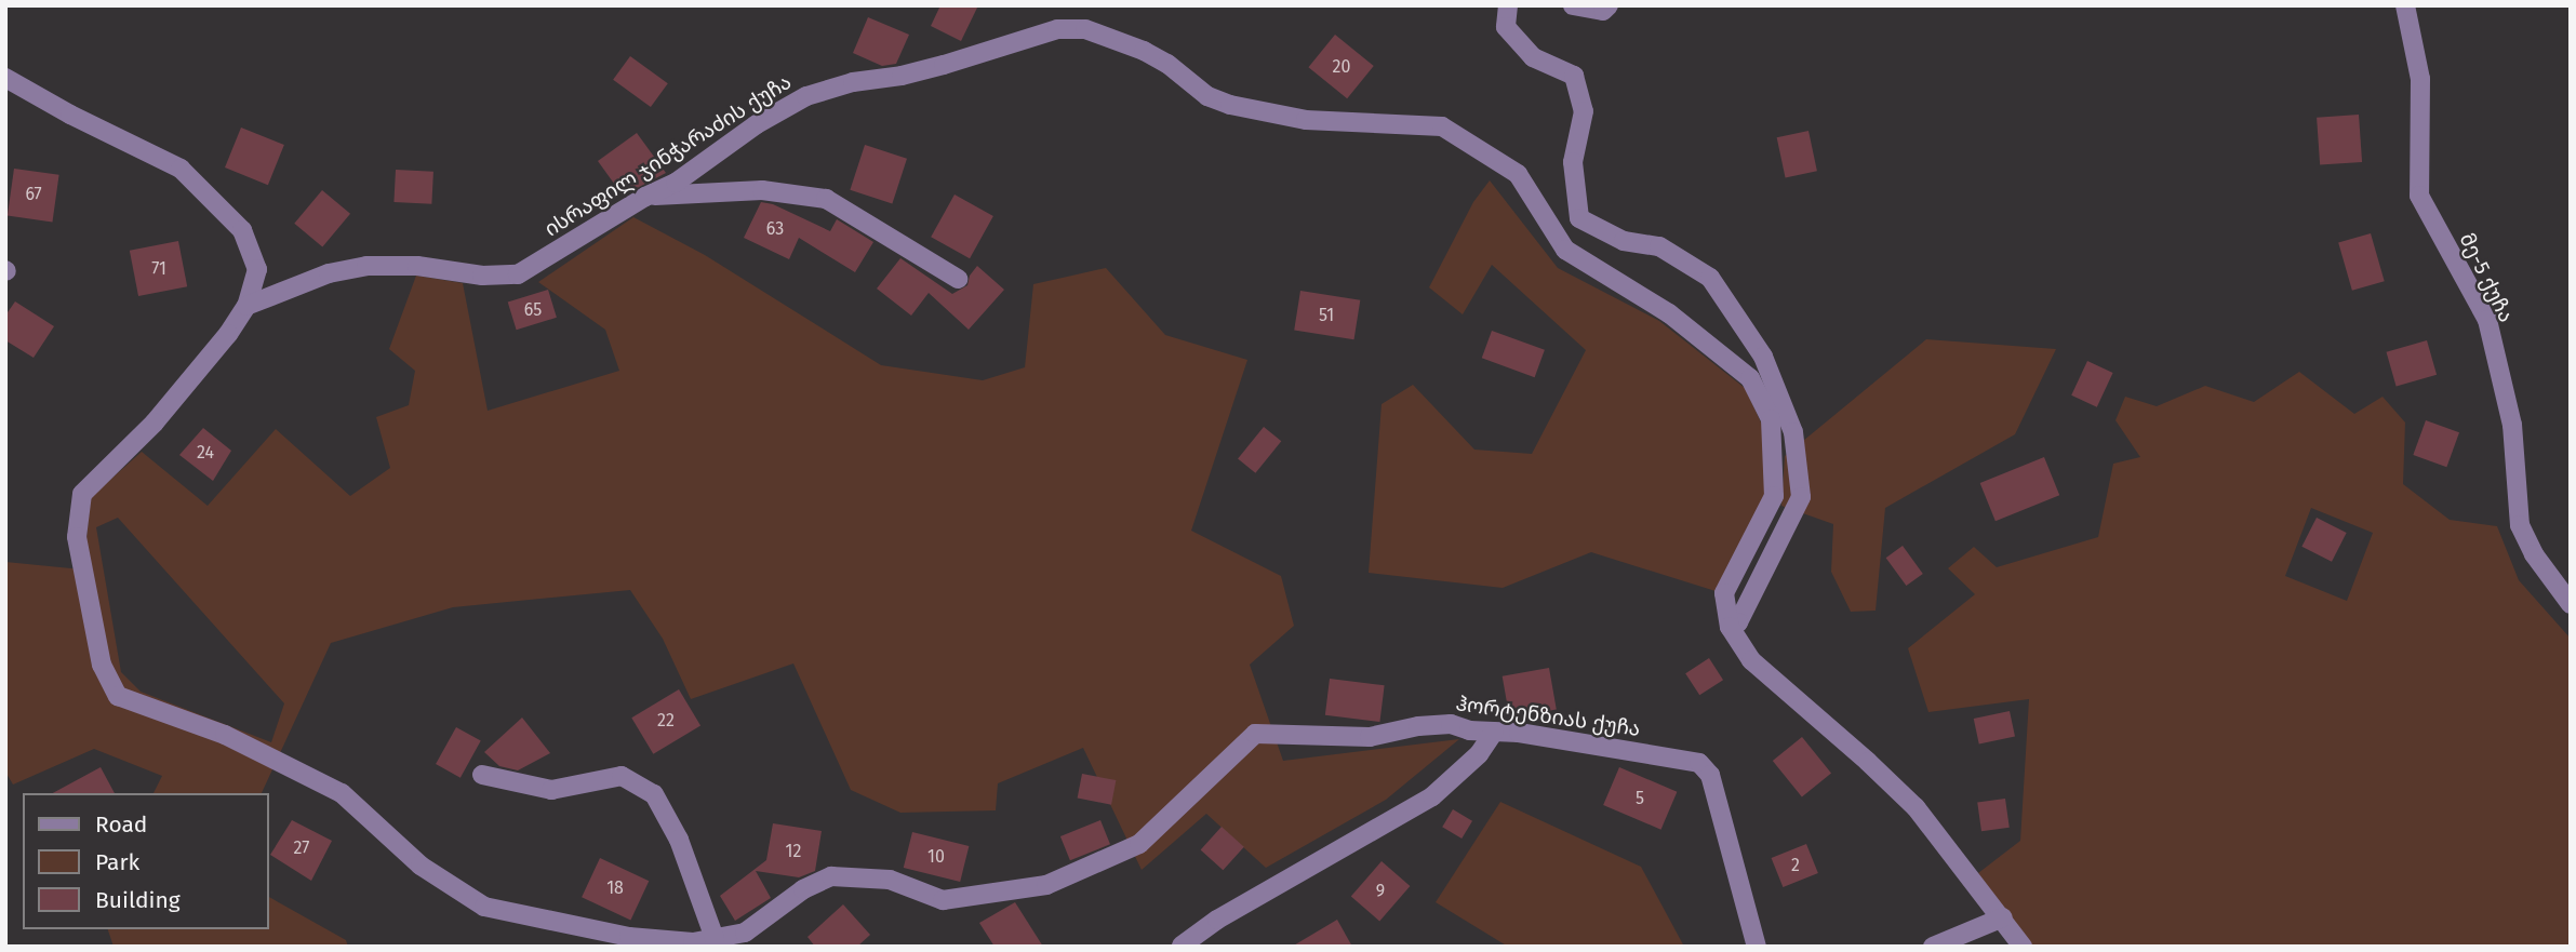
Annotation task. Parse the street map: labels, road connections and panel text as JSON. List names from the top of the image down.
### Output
{
  "streets": {
    "street": ["ისრაფილ ჯინჭარაძის ქუჩა", "მე-5 ქუჩა", "ჰორტენზიას ქუჩა"]
  },
  "crossings": [
    ["ისრაფილ ჯინჭარაძის ქუჩა", "ჰორტენზიას ქუჩა"]
  ],
  "house_numbers": [
    "20",
    "67",
    "63",
    "71",
    "65",
    "51",
    "24",
    "22",
    "5",
    "27",
    "12",
    "10",
    "2",
    "18",
    "9"
  ],
  "legend": ["Road", "Park", "Building"]
}
